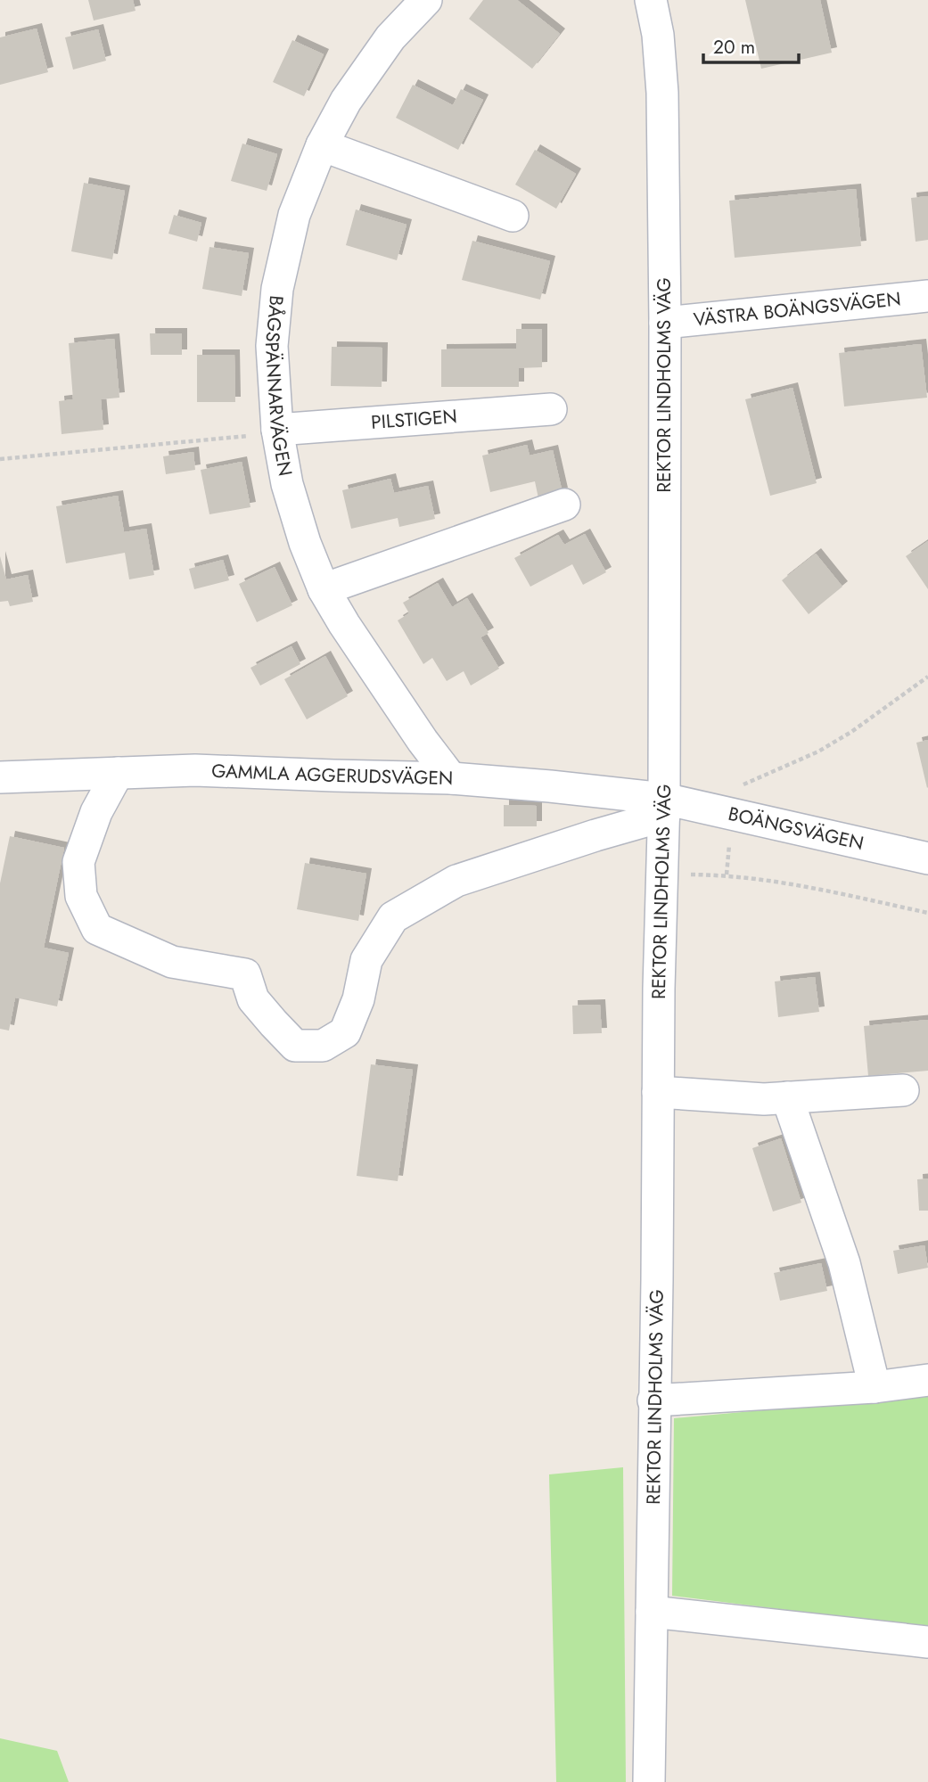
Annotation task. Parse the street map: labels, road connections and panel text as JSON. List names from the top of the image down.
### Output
{
  "streets": {
    "street": [
      "VÄSTRA BOÄNGSVÄGEN",
      "REKTOR LINDHOLMS VÄG",
      "BÅGSPÄNNARVÄGEN",
      "PILSTIGEN",
      "GAMMLA AGGERUDSVÄGEN",
      "BOÄNGSVÄGEN"
    ]
  },
  "crossings": [
    ["VÄSTRA BOÄNGSVÄGEN", "REKTOR LINDHOLMS VÄG"],
    ["REKTOR LINDHOLMS VÄG", "GAMMLA AGGERUDSVÄGEN"],
    ["REKTOR LINDHOLMS VÄG", "BOÄNGSVÄGEN"],
    ["BÅGSPÄNNARVÄGEN", "PILSTIGEN"],
    ["BÅGSPÄNNARVÄGEN", "GAMMLA AGGERUDSVÄGEN"],
    ["GAMMLA AGGERUDSVÄGEN", "BOÄNGSVÄGEN"]
  ],
  "scale_bar": "20 m"
}
